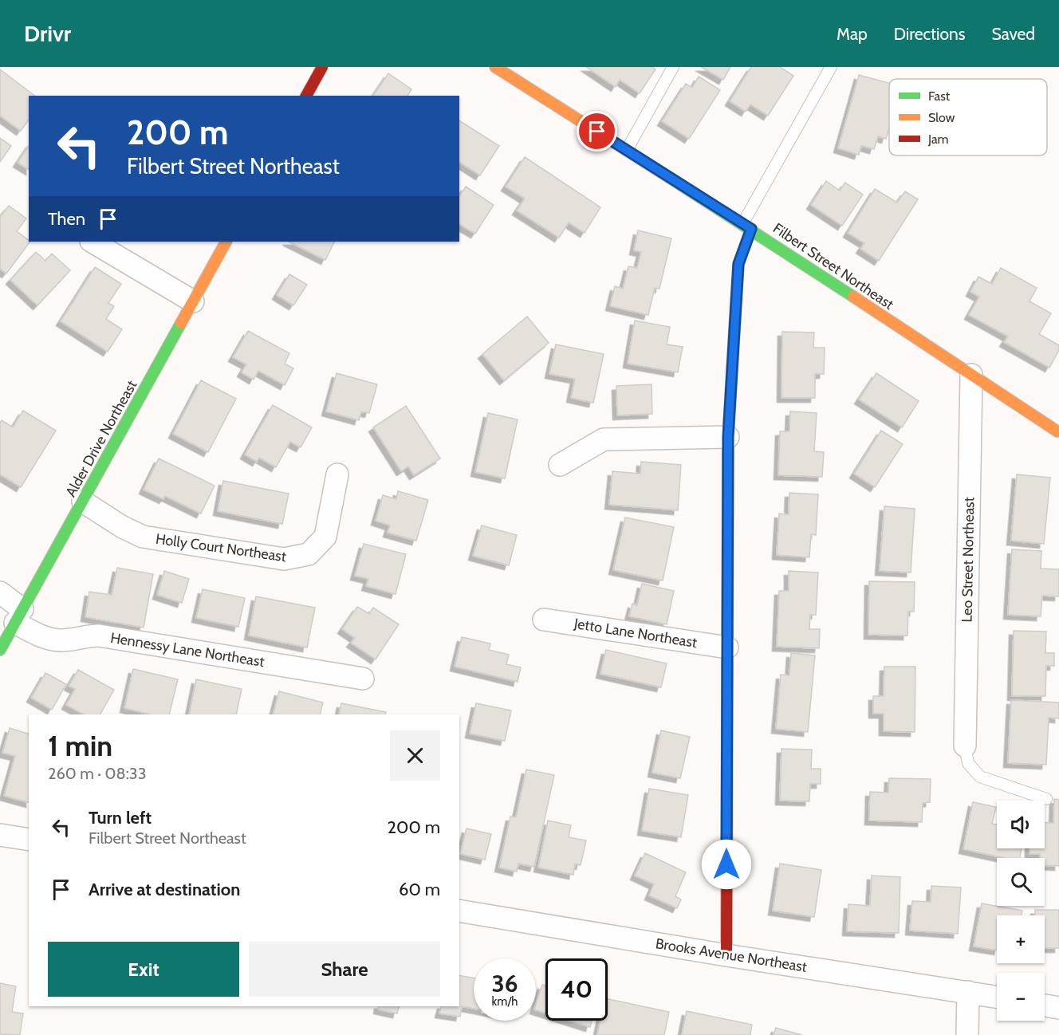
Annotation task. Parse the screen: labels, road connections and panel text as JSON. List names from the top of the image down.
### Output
{
  "streets": {
    "street": [
      "Filbert Street Northeast",
      "Alder Drive Northeast",
      "Holly Court Northeast",
      "Leo Street Northeast",
      "Jetto Lane Northeast",
      "Hennessy Lane Northeast",
      "Brooks Avenue Northeast"
    ]
  },
  "crossings": [
    ["Filbert Street Northeast", "Leo Street Northeast"],
    ["Alder Drive Northeast", "Holly Court Northeast"],
    ["Alder Drive Northeast", "Hennessy Lane Northeast"]
  ],
  "legend": ["Fast", "Slow", "Jam"],
  "page": {
    "header": "Drivr",
    "nav": ["Map", "Directions", "Saved"],
    "turn": ["200 m", "Filbert Street Northeast"],
    "then": "Then",
    "heading": ["1 min", "260 m · 08:33"],
    "list": [
      {
        "name": "Turn left",
        "note": "Filbert Street Northeast",
        "value": "200 m"
      },
      {
        "name": "Arrive at destination",
        "value": "60 m"
      }
    ],
    "map_buttons": ["+", "−"],
    "buttons": ["Exit", "Share"],
    "speed": "36 km/h",
    "limit": "40"
  }
}
